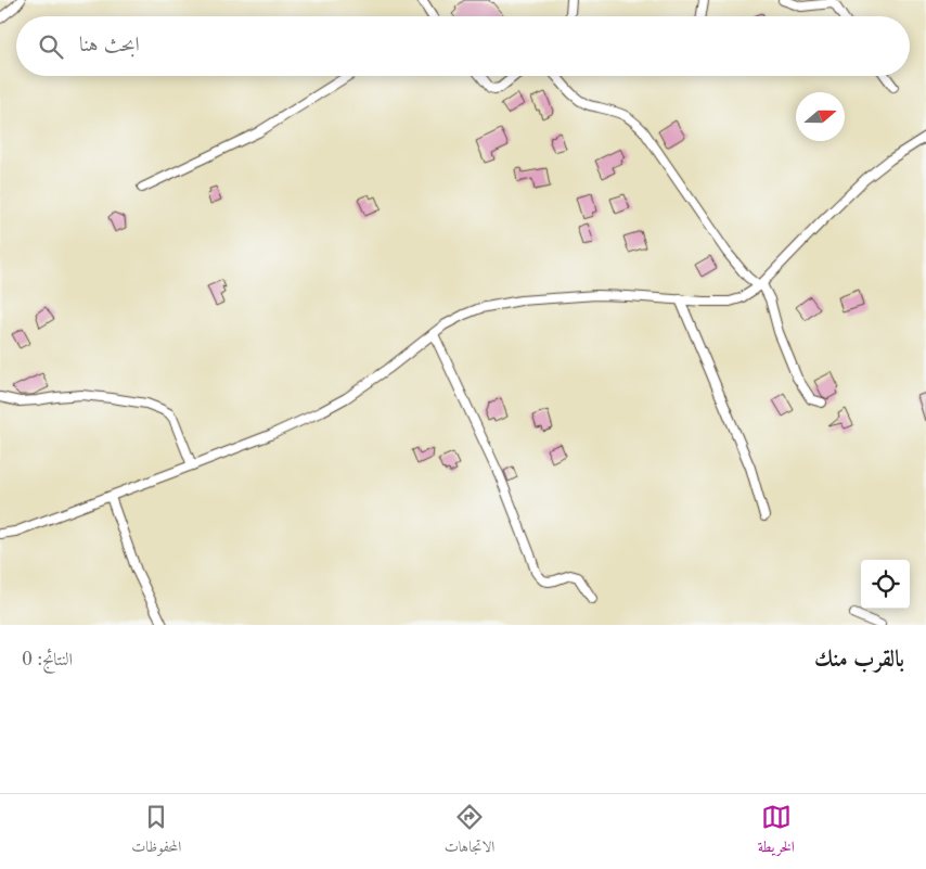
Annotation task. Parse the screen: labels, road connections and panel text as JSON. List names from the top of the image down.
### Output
{
  "north": "right",
  "page": {
    "search": "ابحث هنا",
    "heading": ["بالقرب منك", "النتائج: 0"],
    "nav": ["الخريطة", "الاتجاهات", "المحفوظات"]
  }
}
